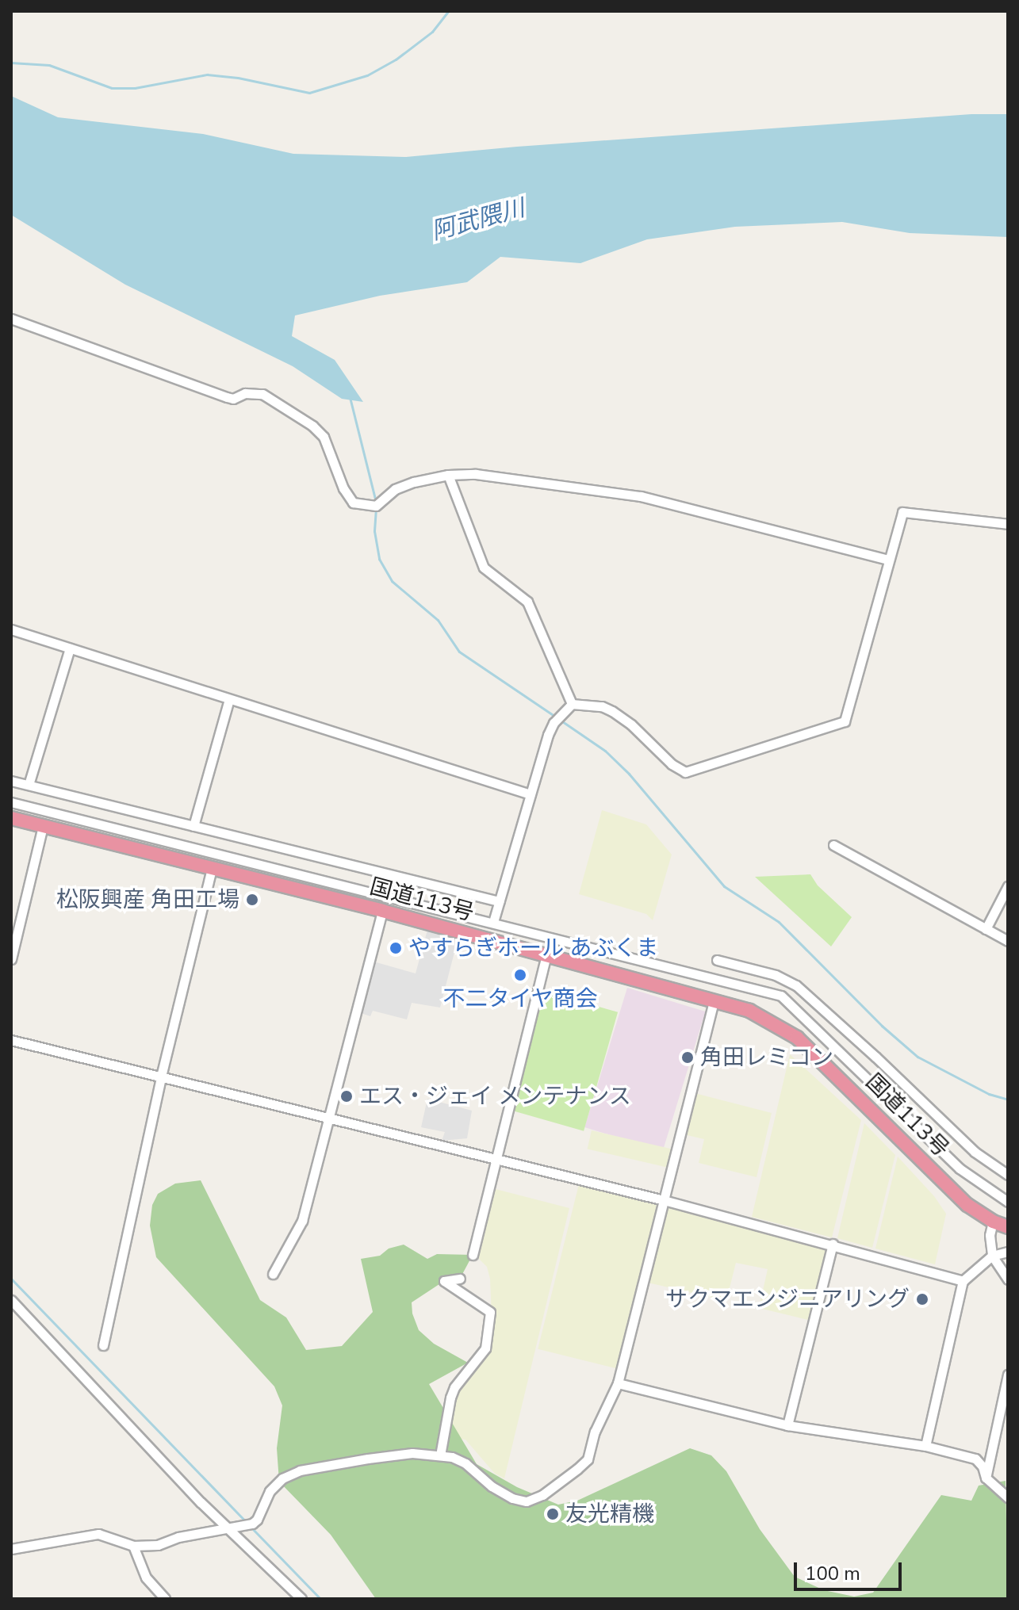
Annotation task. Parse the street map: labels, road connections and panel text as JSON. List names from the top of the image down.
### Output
{
  "streets": {
    "highway": ["国道113号"]
  },
  "water": ["阿武隈川"],
  "places": [
    "松阪興産 角田工場",
    "やすらぎホール あぶくま",
    "不二タイヤ商会",
    "角田レミコン",
    "エス・ジェイ メンテナンス",
    "サクマエンジニアリング",
    "友光精機"
  ],
  "scale_bar": "100 m"
}
